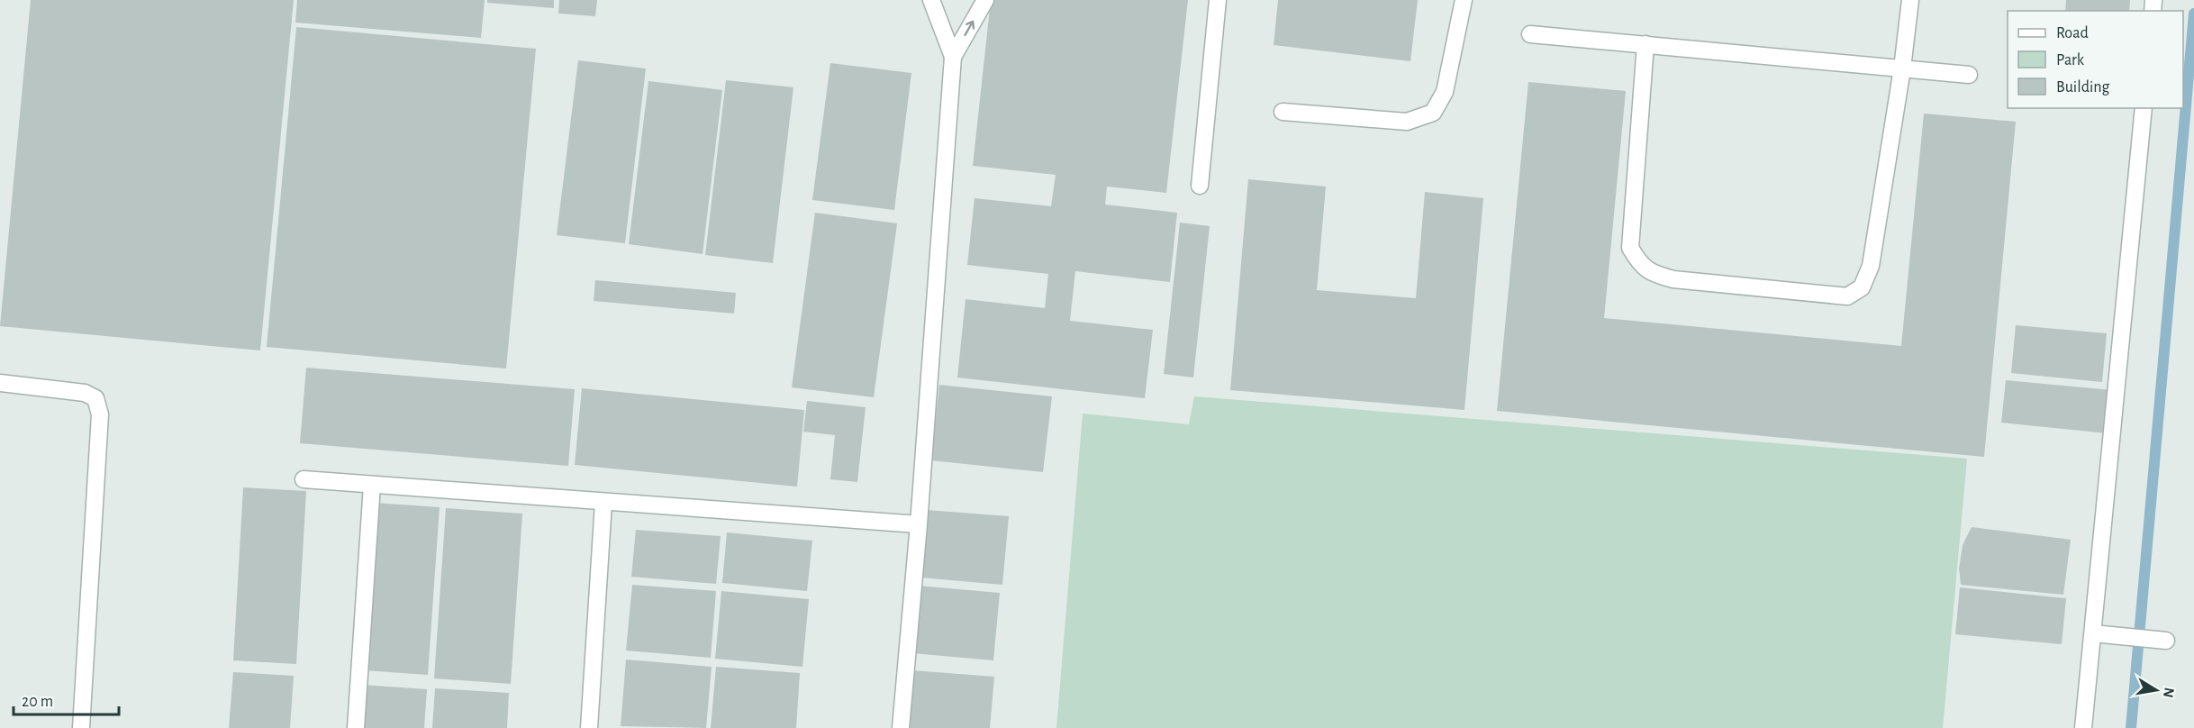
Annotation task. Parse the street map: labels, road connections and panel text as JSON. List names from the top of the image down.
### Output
{
  "legend": ["Road", "Park", "Building"],
  "scale_bar": "20 m",
  "north": "right"
}
